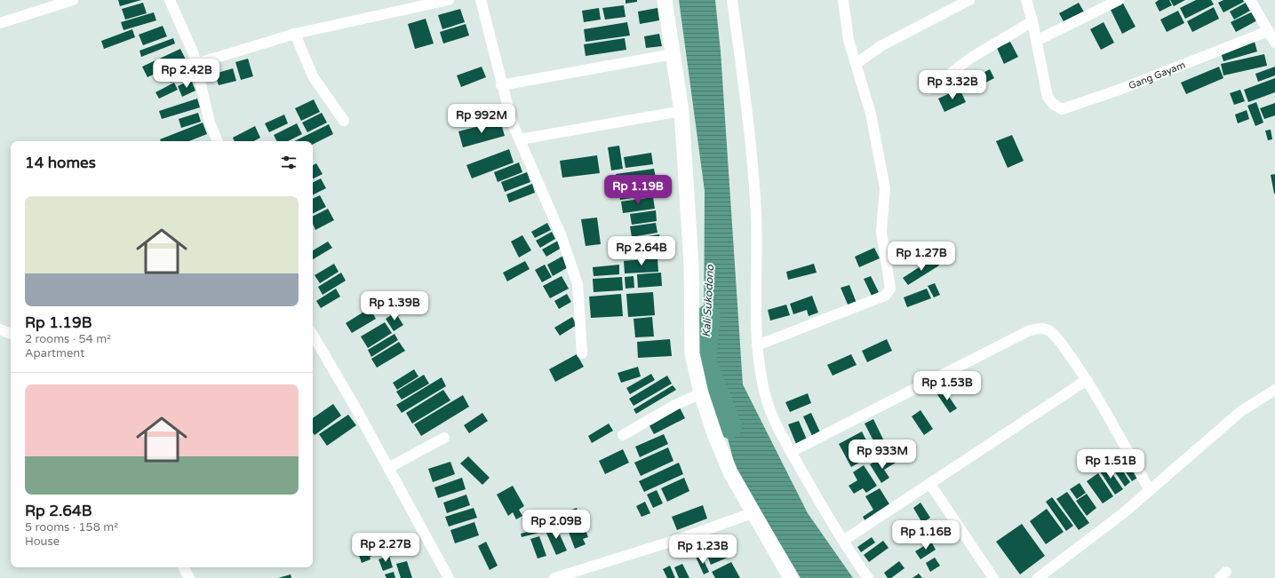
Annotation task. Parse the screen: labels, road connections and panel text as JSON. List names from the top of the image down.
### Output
{
  "streets": {
    "street": ["Gang Gayam"]
  },
  "water": ["Kali Sukodono"],
  "page": {
    "price": [
      "Rp 2.42B",
      "Rp 3.32B",
      "Rp 992M",
      "Rp 1.19B",
      "Rp 2.64B",
      "Rp 1.27B",
      "Rp 1.39B",
      "Rp 1.53B",
      "Rp 933M",
      "Rp 1.51B",
      "Rp 2.09B",
      "Rp 1.16B",
      "Rp 2.27B",
      "Rp 1.23B"
    ],
    "heading": "14 homes",
    "list": [
      {
        "name": "Rp 1.19B",
        "note": "2 rooms · 54 m² · Apartment"
      },
      {
        "name": "Rp 2.64B",
        "note": "5 rooms · 158 m² · House"
      }
    ]
  }
}
